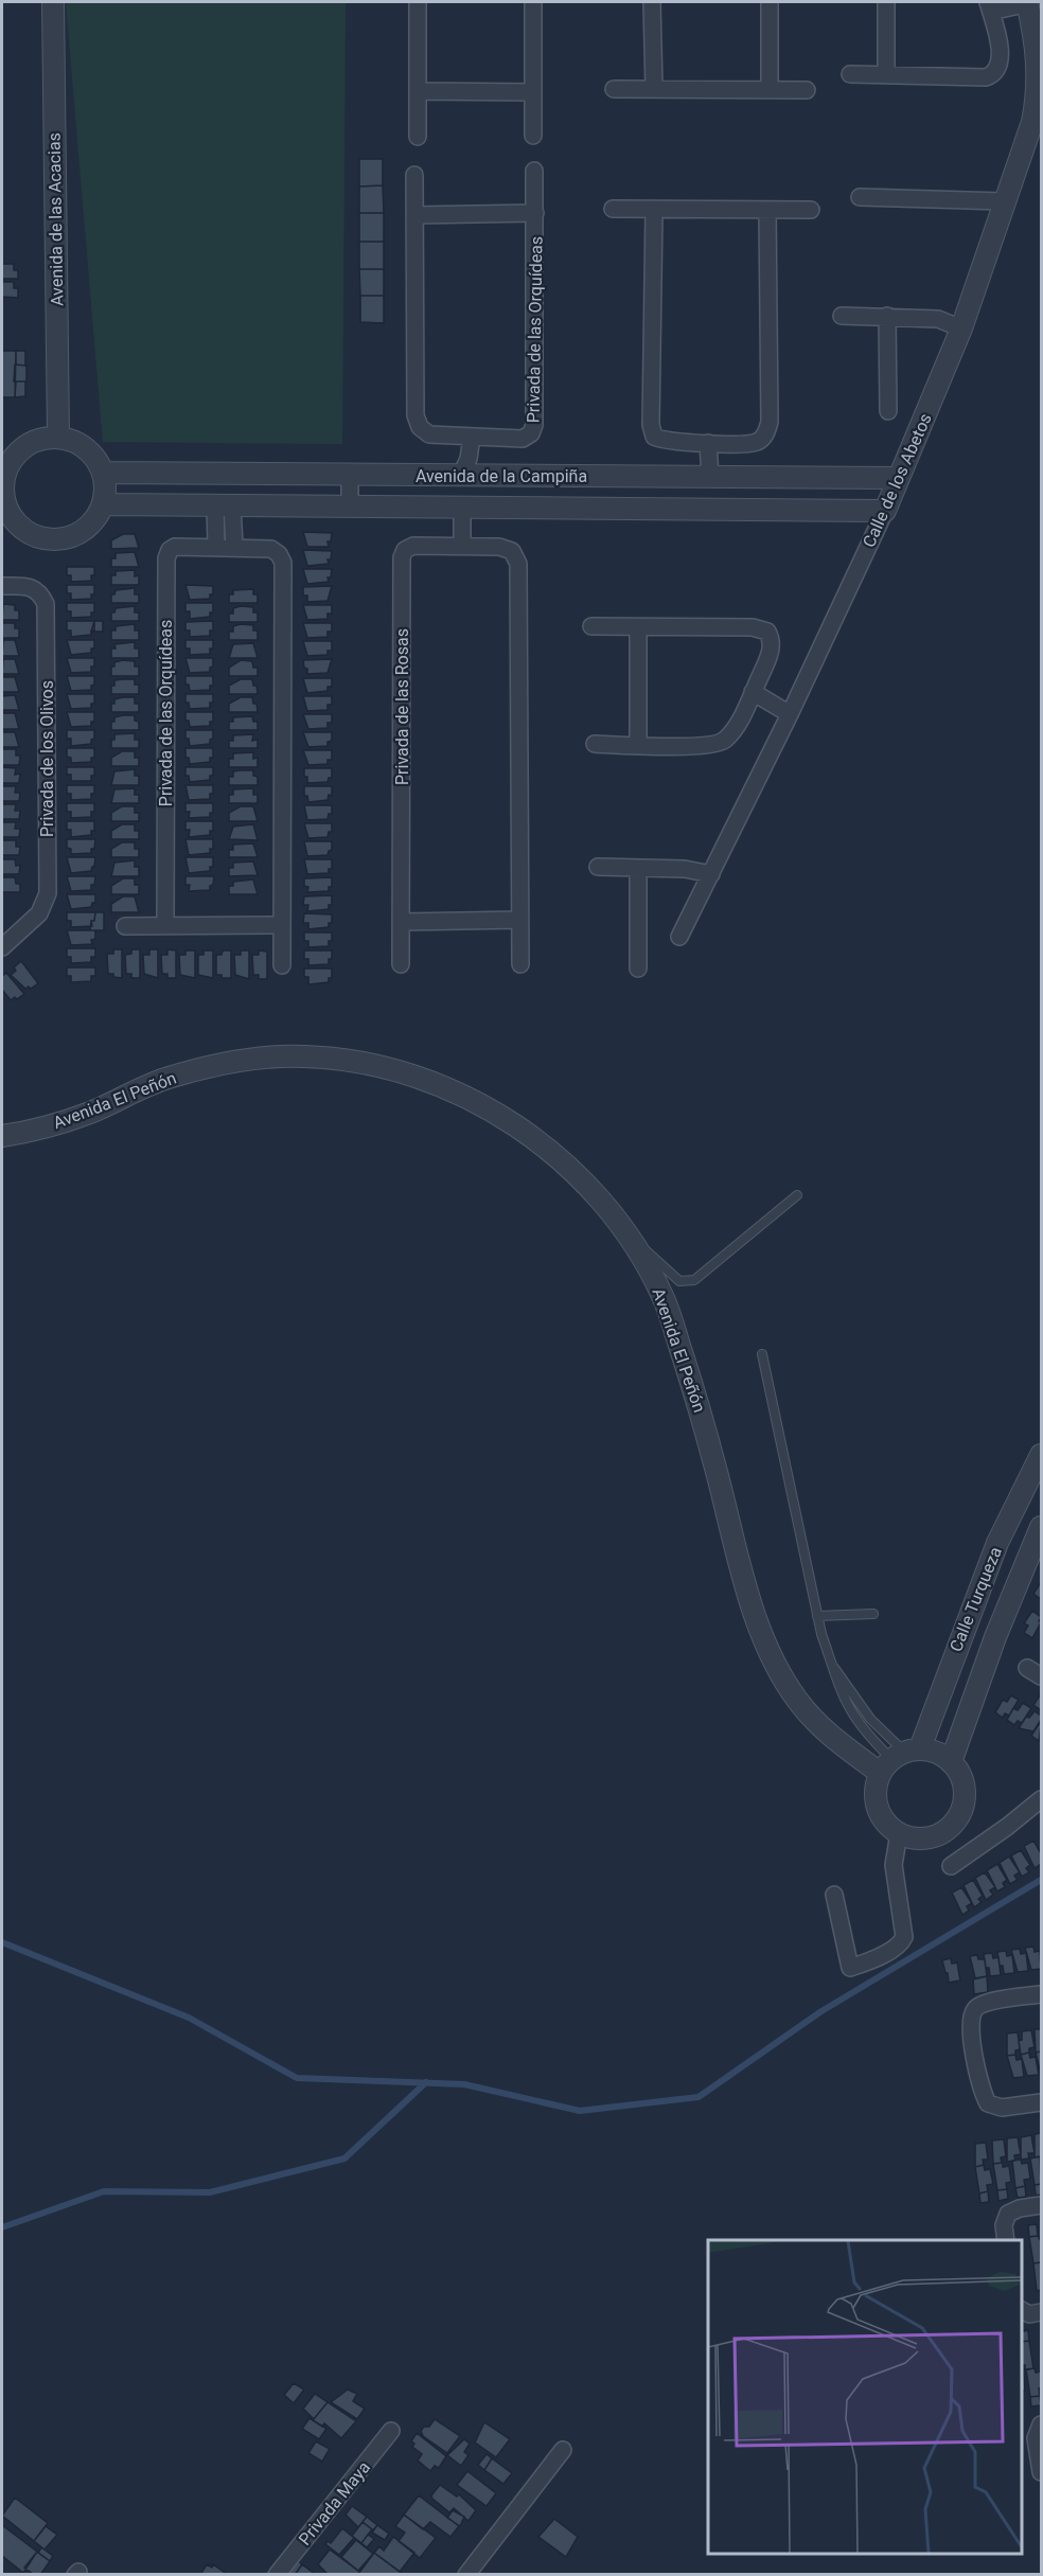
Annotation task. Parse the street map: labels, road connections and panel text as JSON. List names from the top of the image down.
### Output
{
  "streets": {
    "street": [
      "Avenida de las Acacias",
      "Privada de las Orquídeas",
      "Avenida de la Campiña",
      "Calle de los Abetos",
      "Privada de las Rosas",
      "Privada de los Olivos",
      "Avenida El Peñón",
      "Calle Turqueza",
      "Privada Maya"
    ]
  },
  "crossings": [
    ["Avenida de las Acacias", "Avenida de la Campiña"],
    ["Avenida de la Campiña", "Calle de los Abetos"],
    ["Avenida El Peñón", "Calle Turqueza"]
  ]
}
